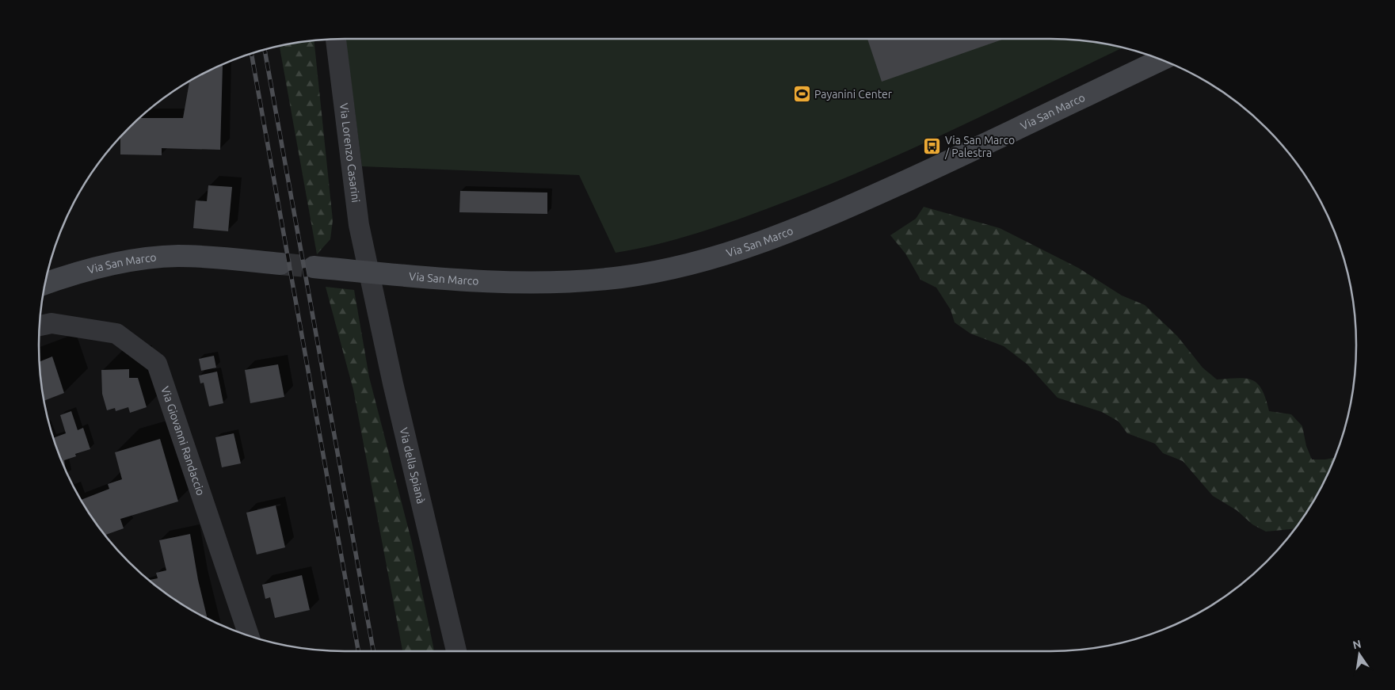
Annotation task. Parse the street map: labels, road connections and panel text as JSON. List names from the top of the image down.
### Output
{
  "streets": {
    "main road": ["Via San Marco"],
    "street": ["Via Lorenzo Casarini", "Via Giovanni Randaccio", "Via della Spianà"]
  },
  "crossings": [
    ["Via San Marco", "Via Lorenzo Casarini"],
    ["Via San Marco", "Via della Spianà"],
    ["Via Lorenzo Casarini", "Via della Spianà"]
  ],
  "places": {
    "sports": ["Payanini Center"],
    "bus stop": ["Via San Marco / Palestra"]
  },
  "north": "top"
}
